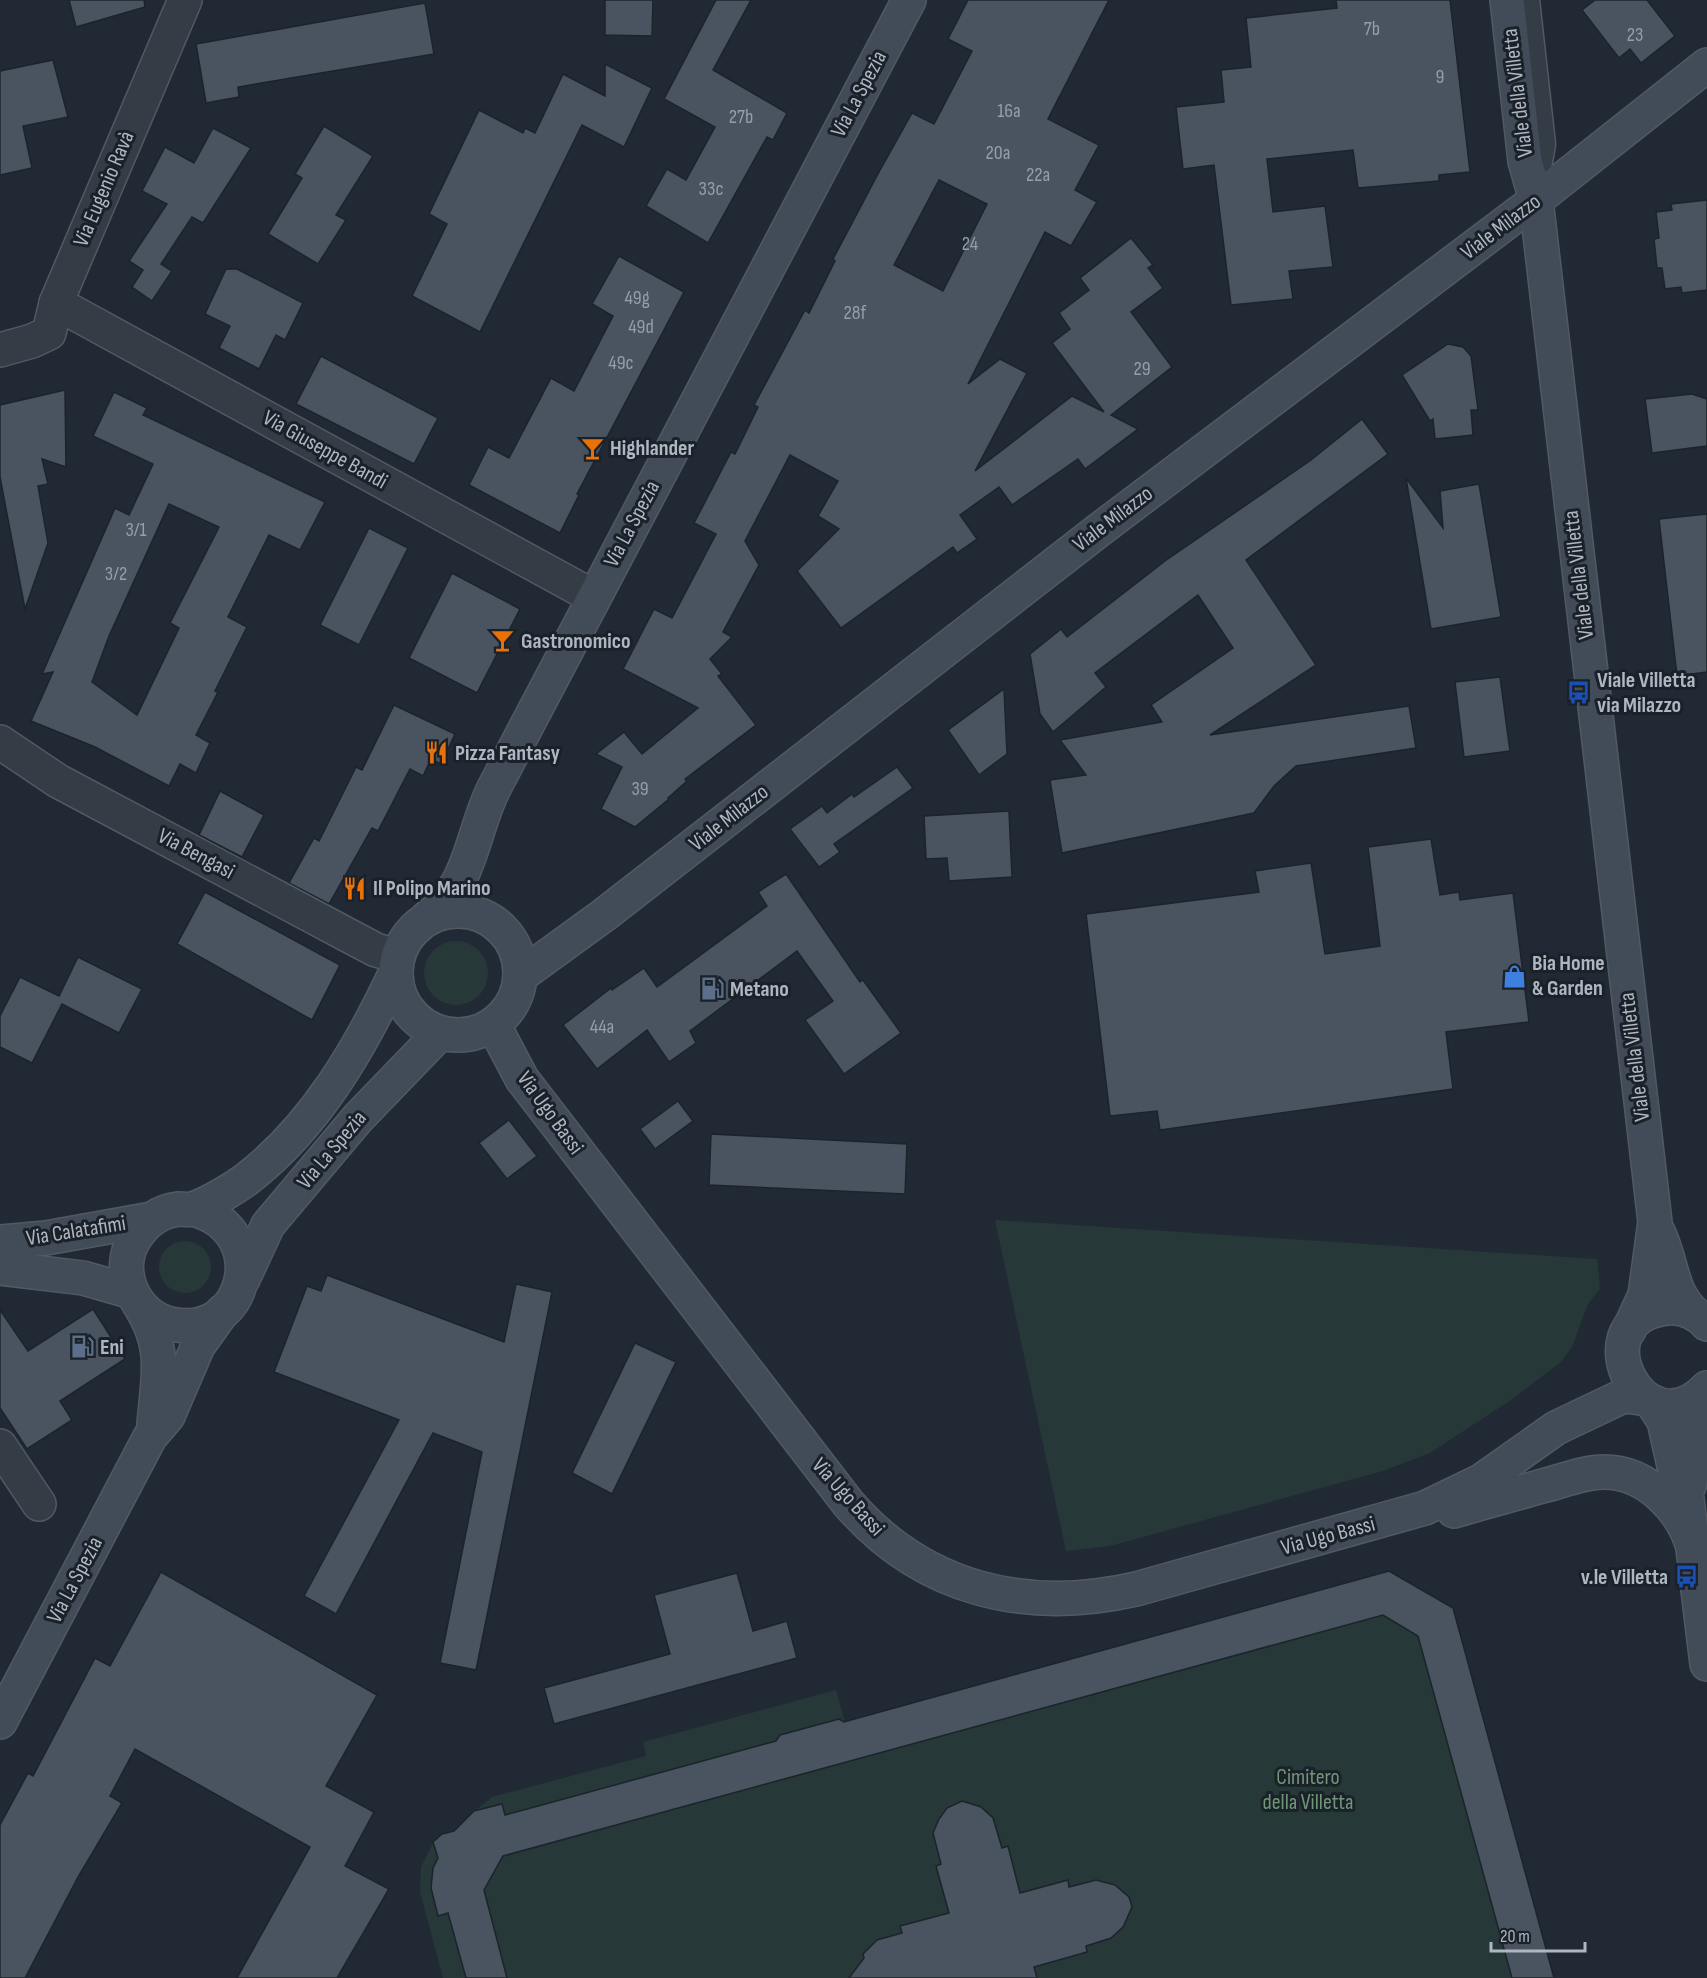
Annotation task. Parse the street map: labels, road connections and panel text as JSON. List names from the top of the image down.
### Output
{
  "streets": {
    "street": [
      "Viale della Villetta",
      "Via La Spezia",
      "Via Eugenio Ravà",
      "Viale Milazzo",
      "Via Giuseppe Bandi",
      "Via Bengasi",
      "Via Ugo Bassi",
      "Via Calatafimi"
    ]
  },
  "crossings": [
    ["Viale della Villetta", "Viale Milazzo"],
    ["Viale della Villetta", "Via Ugo Bassi"],
    ["Via La Spezia", "Viale Milazzo"],
    ["Via La Spezia", "Via Giuseppe Bandi"],
    ["Via La Spezia", "Via Bengasi"],
    ["Via La Spezia", "Via Ugo Bassi"],
    ["Via La Spezia", "Via Calatafimi"],
    ["Via Eugenio Ravà", "Via Giuseppe Bandi"],
    ["Viale Milazzo", "Via Bengasi"],
    ["Viale Milazzo", "Via Ugo Bassi"],
    ["Via Bengasi", "Via Ugo Bassi"]
  ],
  "parks": ["Cimitero della Villetta"],
  "places": {
    "bar": ["Highlander", "Gastronomico"],
    "bus stop": ["Viale Villetta via Milazzo", "v.le Villetta"],
    "restaurant": ["Pizza Fantasy", "Il Polipo Marino"],
    "shop": ["Bia Home & Garden"],
    "fuel station": ["Metano", "Eni"]
  },
  "house_numbers": [
    "7b",
    "23",
    "9",
    "16a",
    "27b",
    "20a",
    "22a",
    "33c",
    "24",
    "49g",
    "28f",
    "49d",
    "49c",
    "29",
    "3/1",
    "3/2",
    "39",
    "44a"
  ],
  "scale_bar": "20 m"
}
